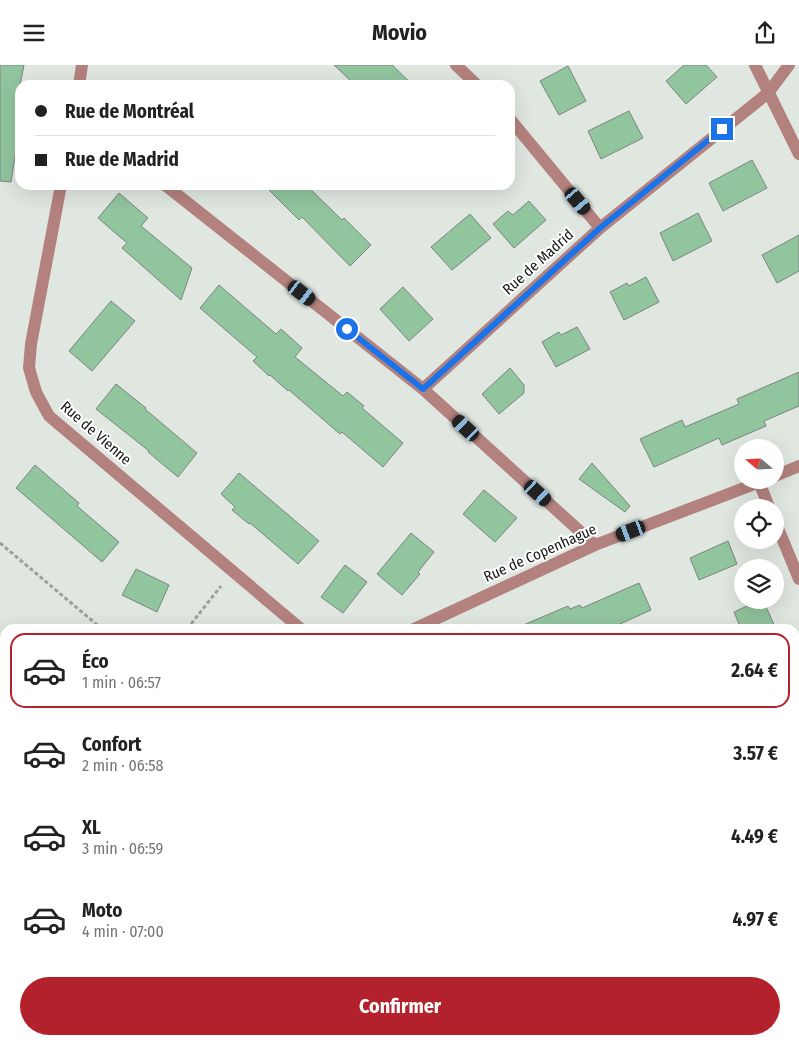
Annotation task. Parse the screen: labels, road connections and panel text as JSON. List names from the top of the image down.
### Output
{
  "streets": {
    "street": ["Rue de Madrid", "Rue de Vienne", "Rue de Copenhague"]
  },
  "north": "left",
  "page": {
    "header": "Movio",
    "banner": ["Rue de Montréal", "Rue de Madrid"],
    "list": [
      {
        "name": "Éco",
        "note": "1 min · 06:57",
        "value": "2.64 €"
      },
      {
        "name": "Confort",
        "note": "2 min · 06:58",
        "value": "3.57 €"
      },
      {
        "name": "XL",
        "note": "3 min · 06:59",
        "value": "4.49 €"
      },
      {
        "name": "Moto",
        "note": "4 min · 07:00",
        "value": "4.97 €"
      }
    ],
    "buttons": "Confirmer"
  }
}
